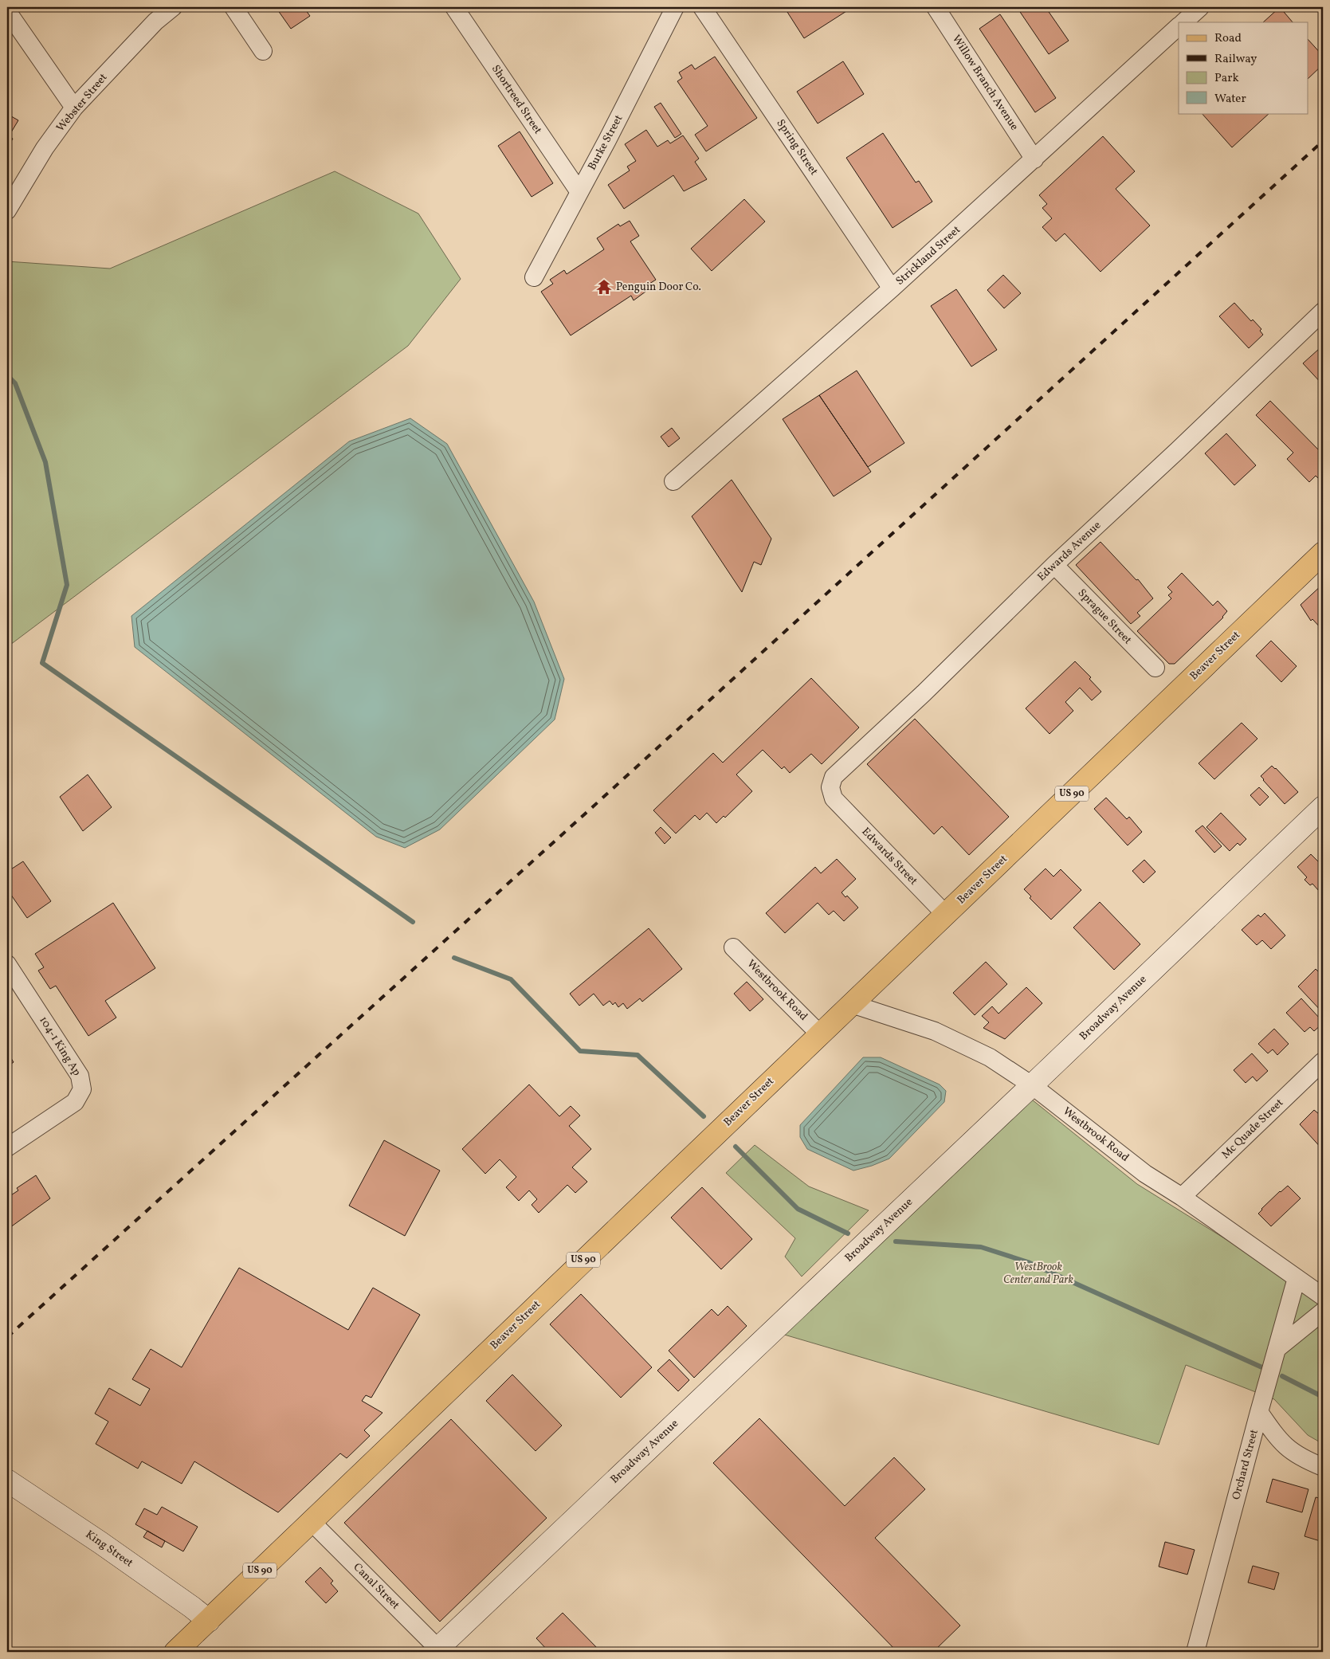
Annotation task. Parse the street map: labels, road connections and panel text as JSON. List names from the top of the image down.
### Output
{
  "streets": {
    "main road": ["Beaver Street", "US 90"],
    "street": [
      "Willow Branch Avenue",
      "Shortreed Street",
      "Webster Street",
      "Burke Street",
      "Spring Street",
      "Strickland Street",
      "Edwards Avenue",
      "Sprague Street",
      "Edwards Street",
      "Westbrook Road",
      "Broadway Avenue",
      "104-1 King Ap",
      "Mc Quade Street",
      "Orchard Street",
      "King Street",
      "Canal Street"
    ]
  },
  "crossings": [
    ["Willow Branch Avenue", "Strickland Street"],
    ["Shortreed Street", "Burke Street"],
    ["Spring Street", "Strickland Street"],
    ["Edwards Avenue", "Sprague Street"],
    ["Edwards Avenue", "Edwards Street"],
    ["Beaver Street", "Edwards Street"],
    ["Beaver Street", "Westbrook Road"],
    ["Beaver Street", "King Street"],
    ["Beaver Street", "Canal Street"],
    ["Westbrook Road", "Broadway Avenue"],
    ["Westbrook Road", "Mc Quade Street"],
    ["Westbrook Road", "Orchard Street"],
    ["Broadway Avenue", "Canal Street"]
  ],
  "parks": ["WestBrook Center and Park"],
  "places": {
    "temple": ["Penguin Door Co."]
  },
  "legend": [
    "Road",
    "Railway",
    "Park",
    "Water"
  ]
}
